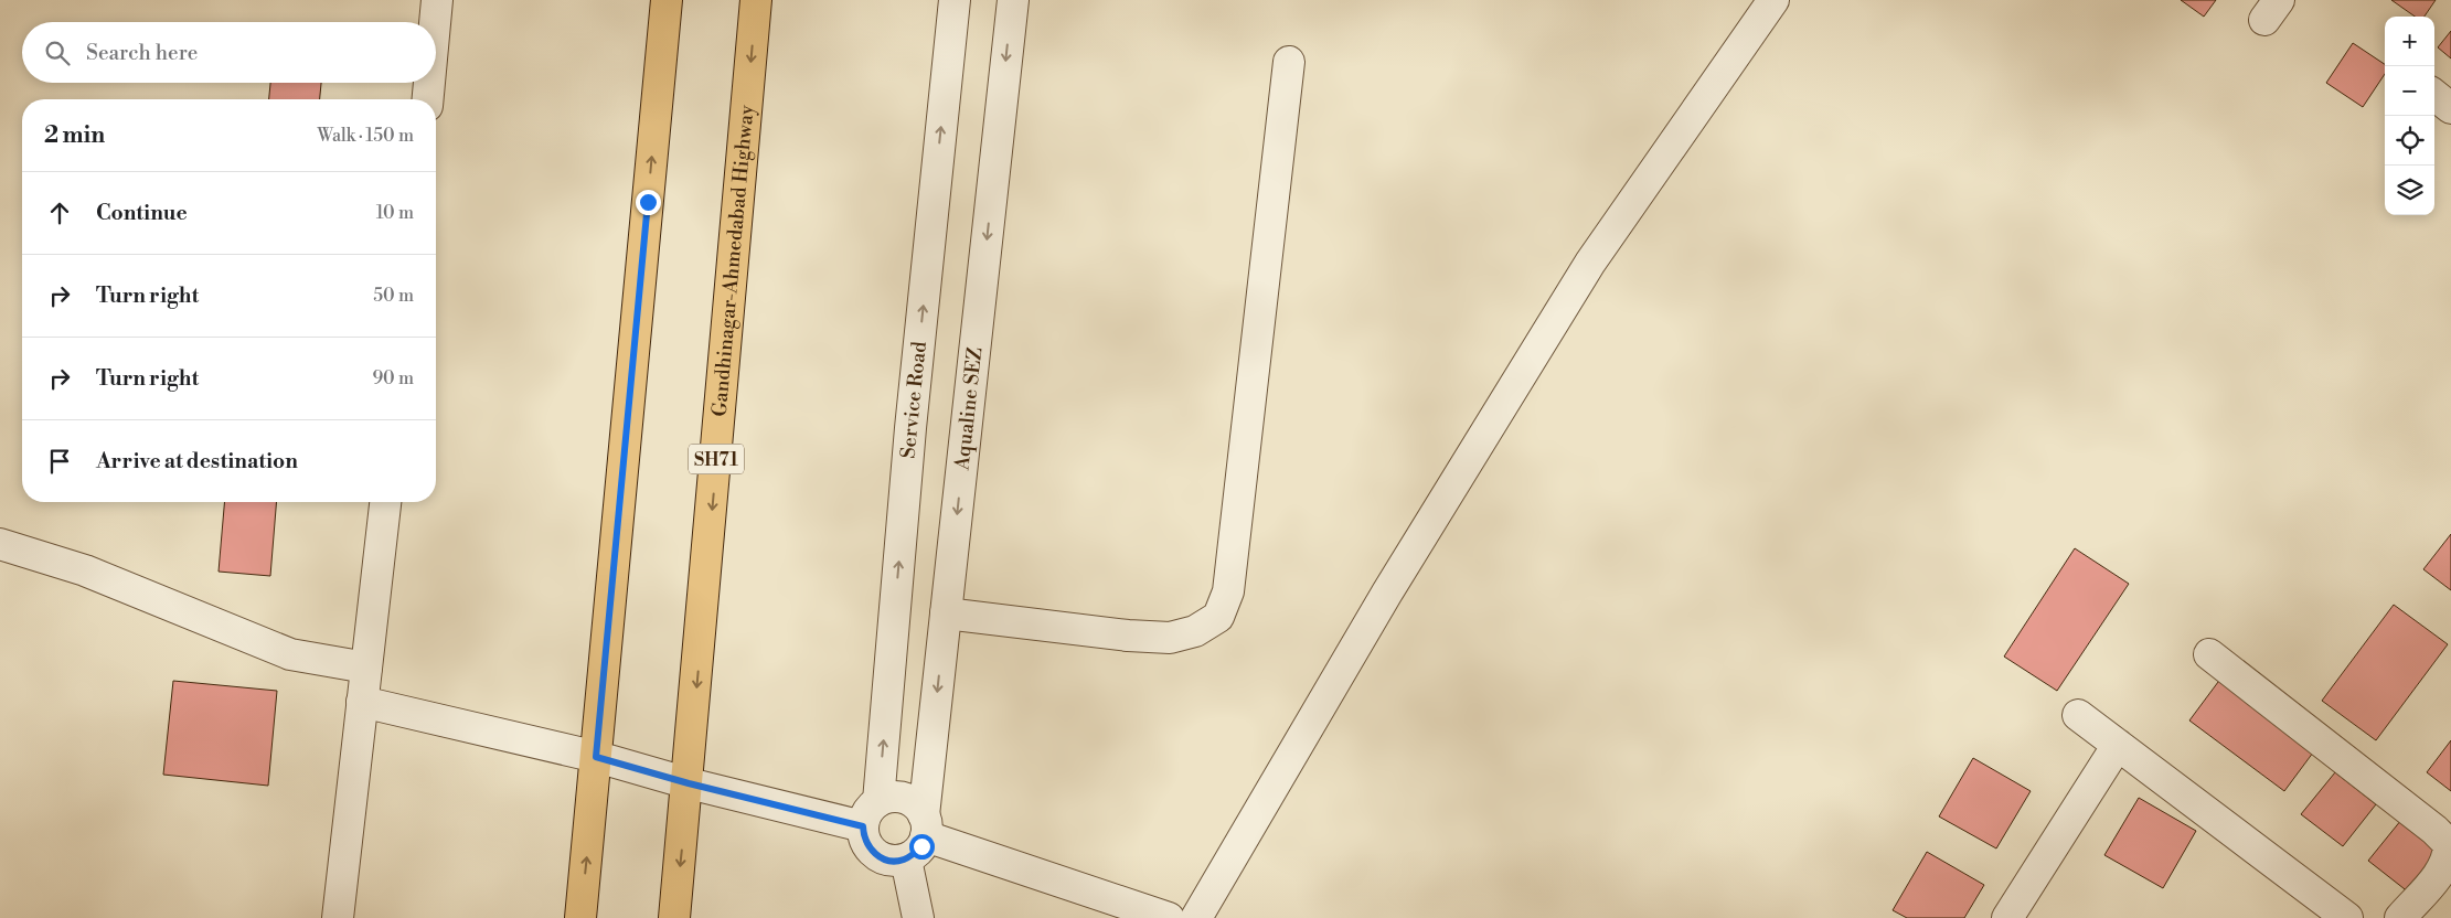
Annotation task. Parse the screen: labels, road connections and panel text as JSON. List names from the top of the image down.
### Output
{
  "streets": {
    "main road": ["Gandhinagar-Ahmedabad Highway", "SH71"],
    "street": ["Service Road", "Aqualine SEZ"]
  },
  "crossings": [
    ["Service Road", "Aqualine SEZ"]
  ],
  "one_way": ["Service Road", "Aqualine SEZ"],
  "page": {
    "map_buttons": ["+", "−"],
    "search": "Search here",
    "heading": ["2 min", "Walk · 150 m"],
    "list": [
      ["Continue", "10 m"],
      ["Turn right", "50 m"],
      ["Turn right", "90 m"],
      "Arrive at destination"
    ]
  }
}
